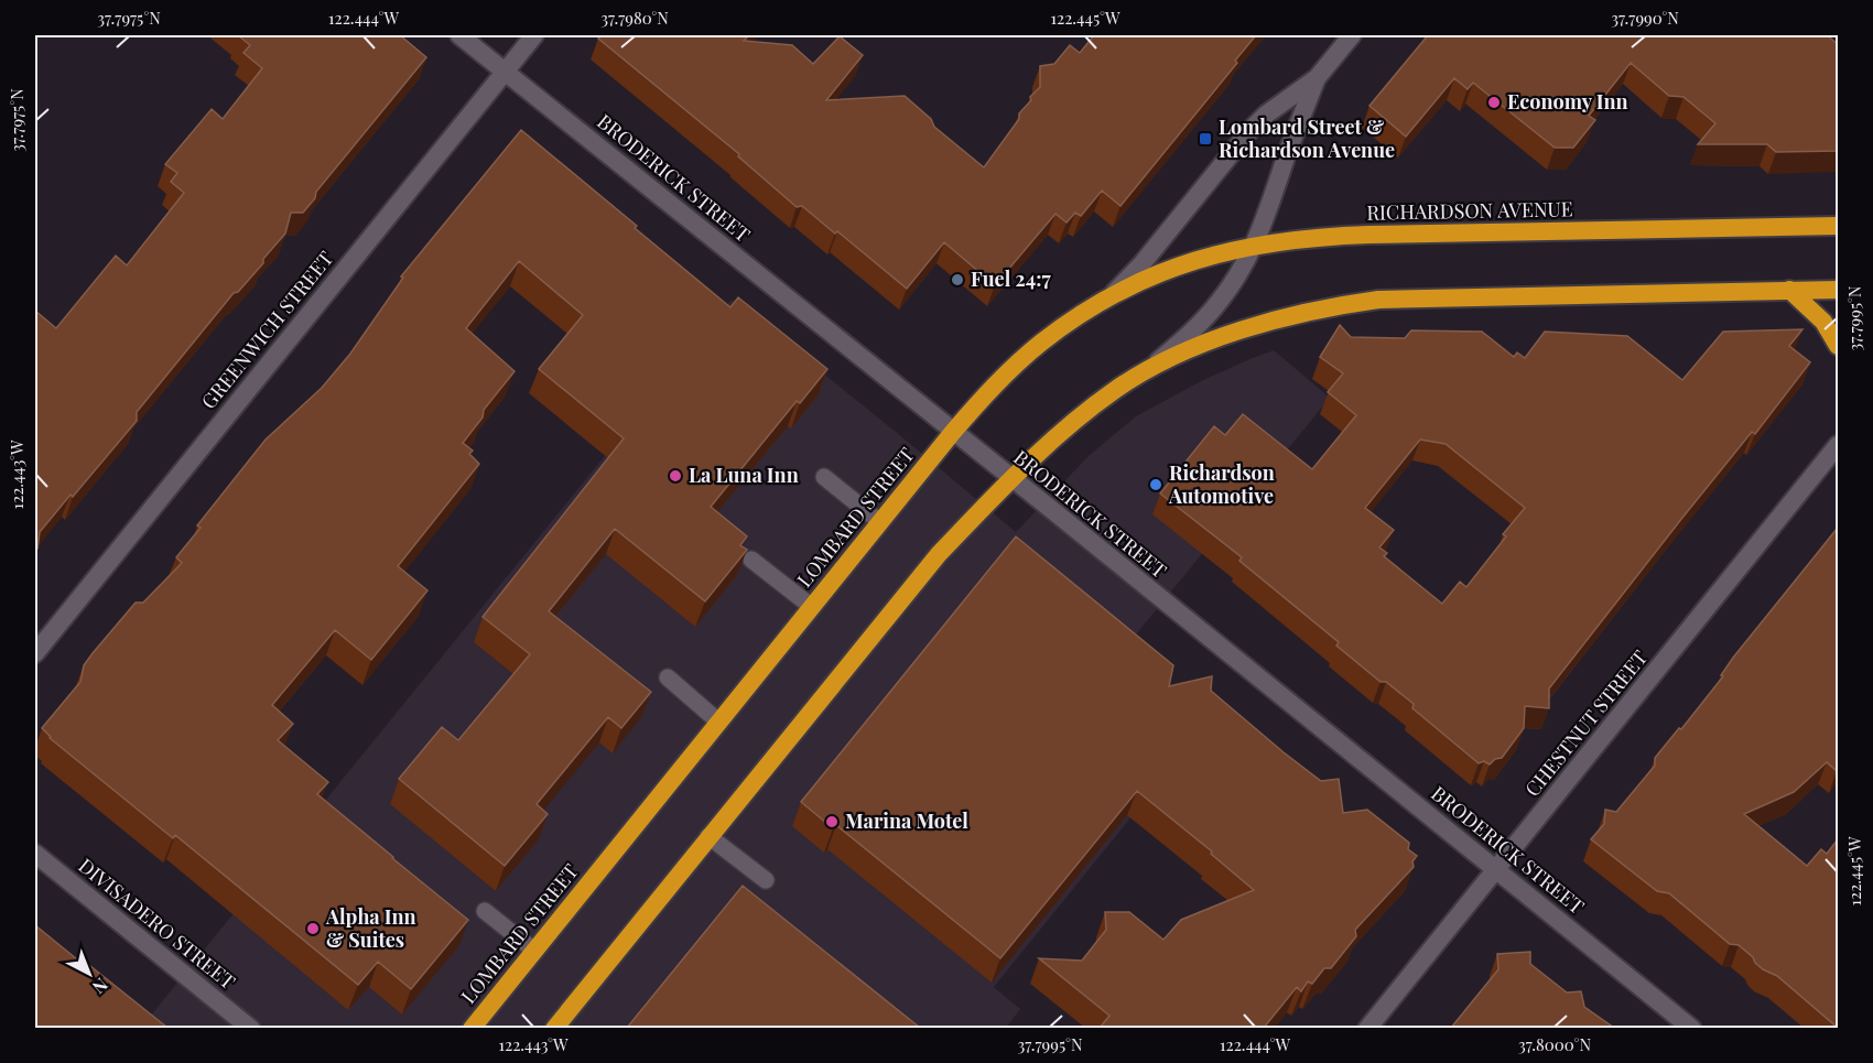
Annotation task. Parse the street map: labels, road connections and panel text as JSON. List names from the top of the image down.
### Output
{
  "streets": {
    "highway": ["RICHARDSON AVENUE", "LOMBARD STREET"],
    "street": [
      "BRODERICK STREET",
      "GREENWICH STREET",
      "CHESTNUT STREET",
      "DIVISADERO STREET"
    ]
  },
  "crossings": [
    ["BRODERICK STREET", "GREENWICH STREET"],
    ["BRODERICK STREET", "LOMBARD STREET"],
    ["BRODERICK STREET", "CHESTNUT STREET"],
    ["RICHARDSON AVENUE", "LOMBARD STREET"]
  ],
  "places": {
    "other": [
      "Economy Inn",
      "Fuel 24:7",
      "La Luna Inn",
      "Richardson Automotive",
      "Marina Motel",
      "Alpha Inn & Suites"
    ],
    "transit": ["Lombard Street & Richardson Avenue"]
  },
  "north": "bottom right",
  "coordinates": [
    "37.7975°N",
    "122.444°W",
    "37.7980°N",
    "122.445°W",
    "37.7990°N",
    "37.7995°N",
    "122.443°W",
    "37.8000°N"
  ]
}
